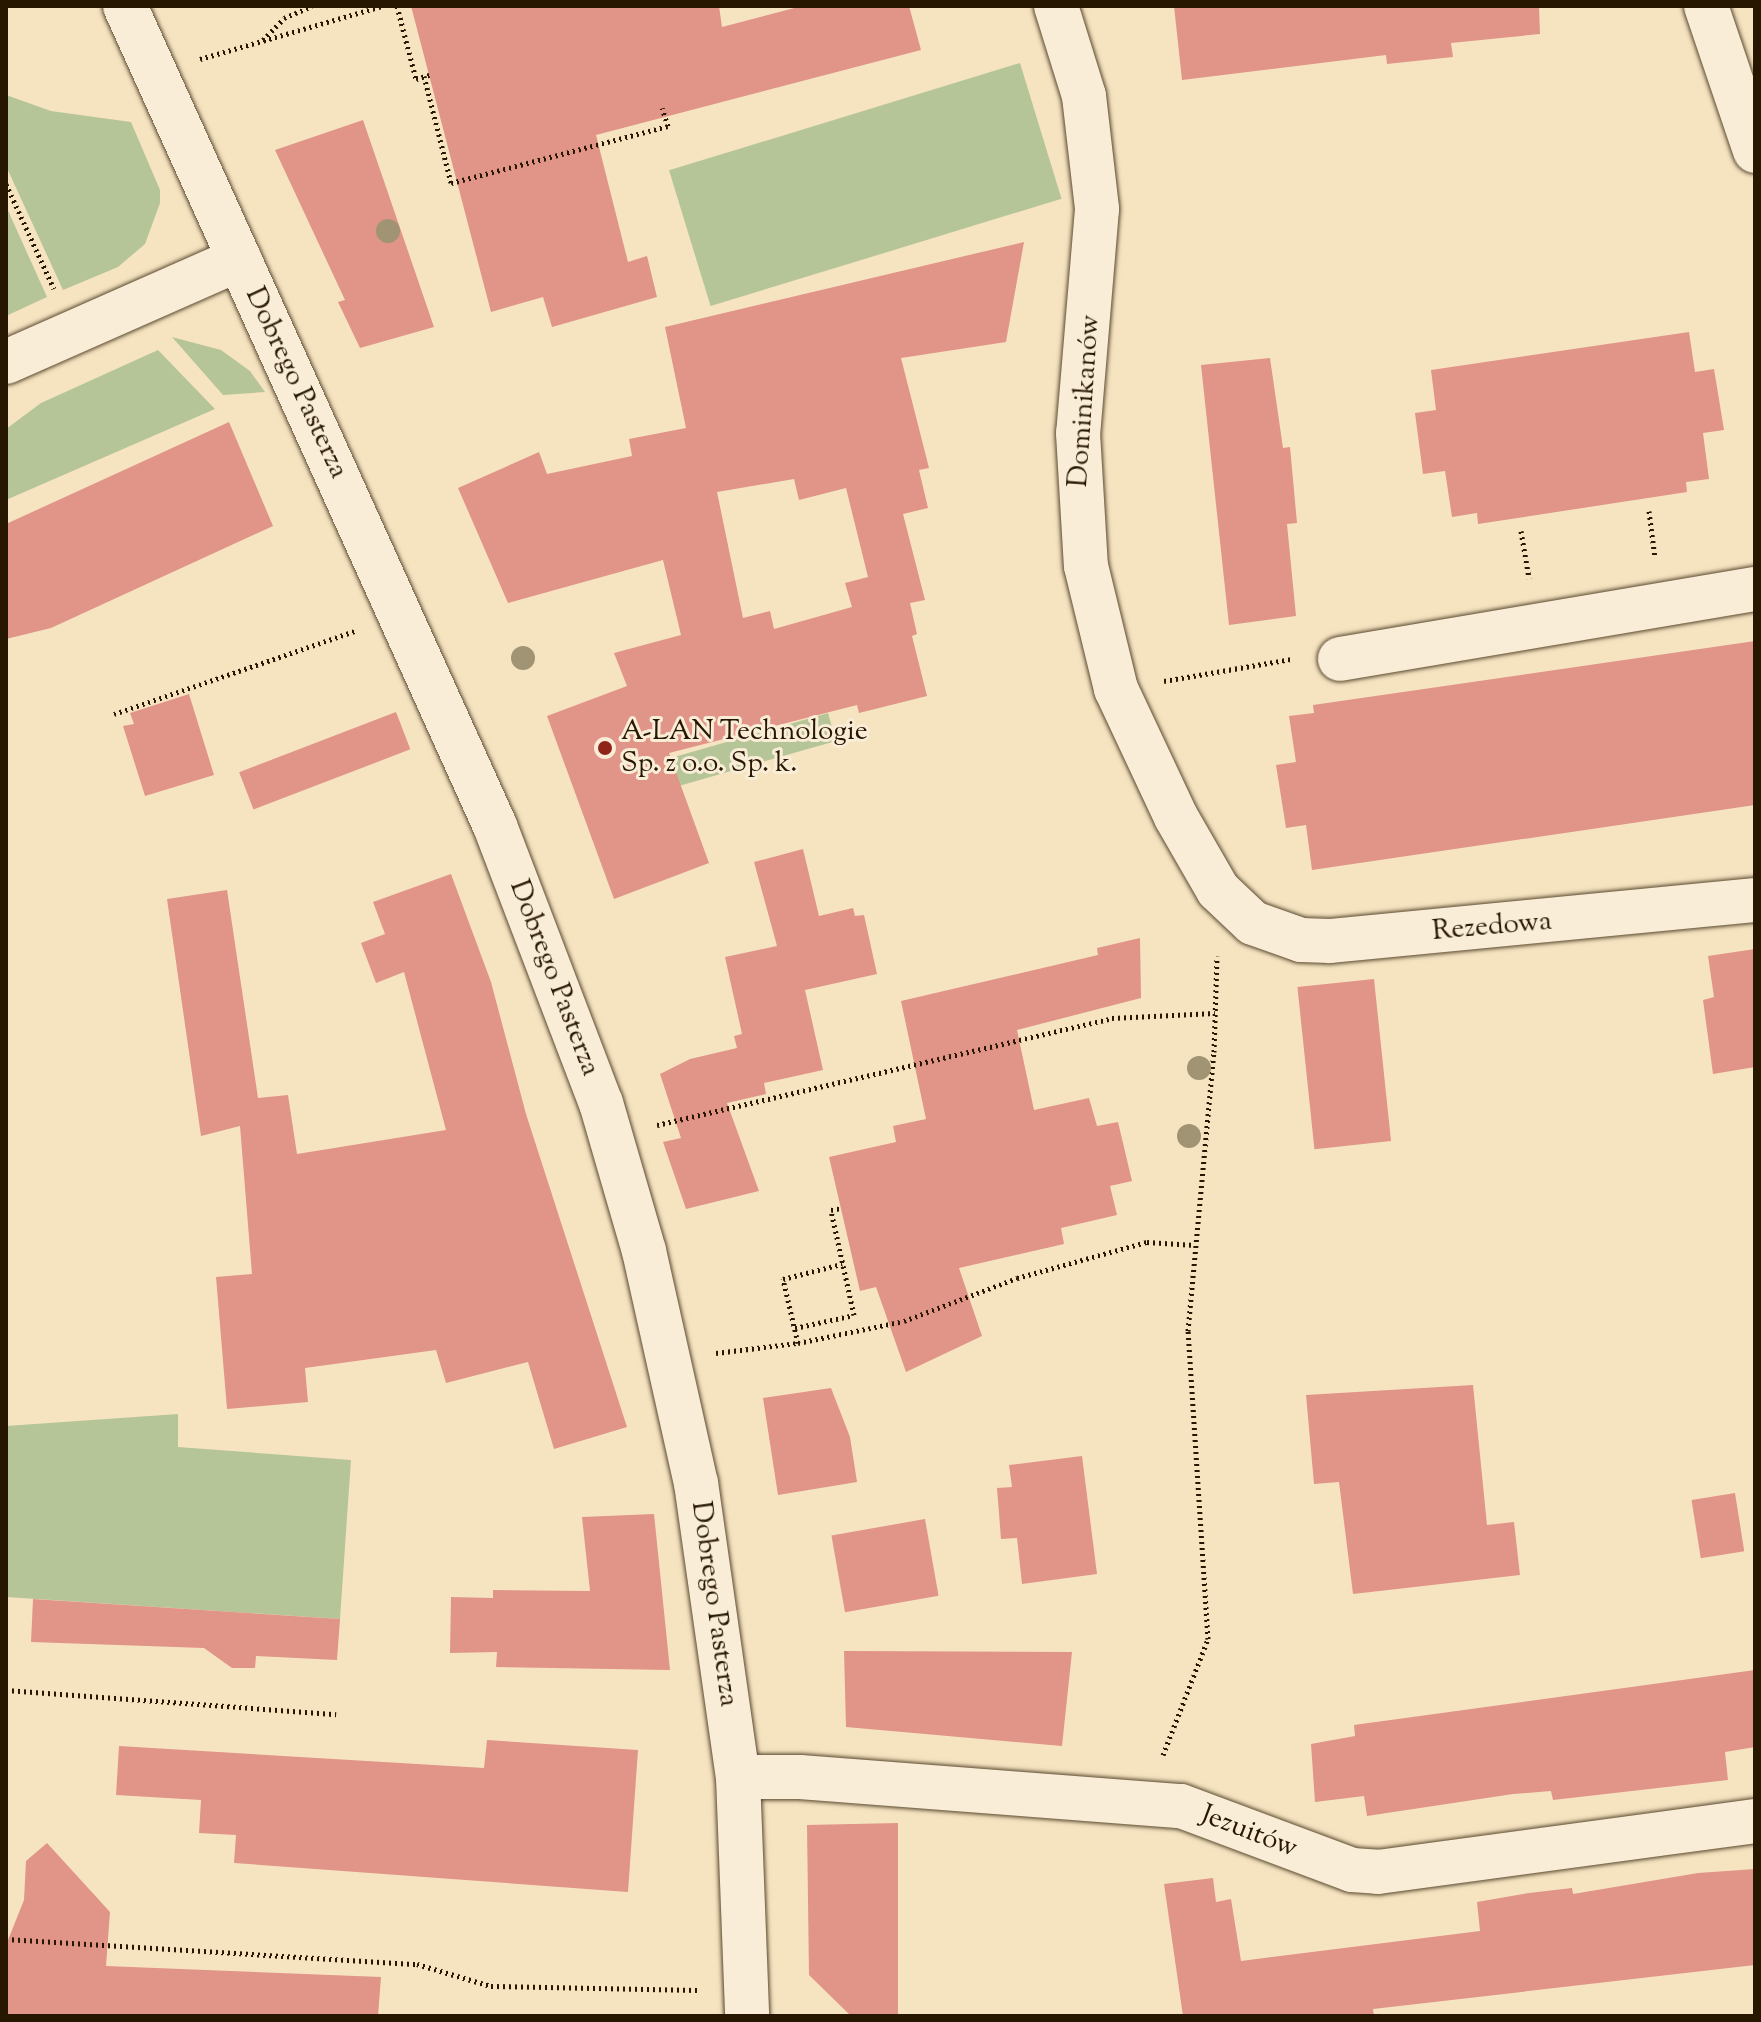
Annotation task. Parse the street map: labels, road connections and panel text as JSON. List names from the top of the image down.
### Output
{
  "streets": {
    "street": [
      "Dobrego Pasterza",
      "Dominikanów",
      "Rezedowa",
      "Jezuitów"
    ]
  },
  "crossings": [
    ["Dobrego Pasterza", "Jezuitów"],
    ["Dominikanów", "Rezedowa"]
  ],
  "places": ["A-LAN Technologie Sp. z o.o. Sp. k."]
}
